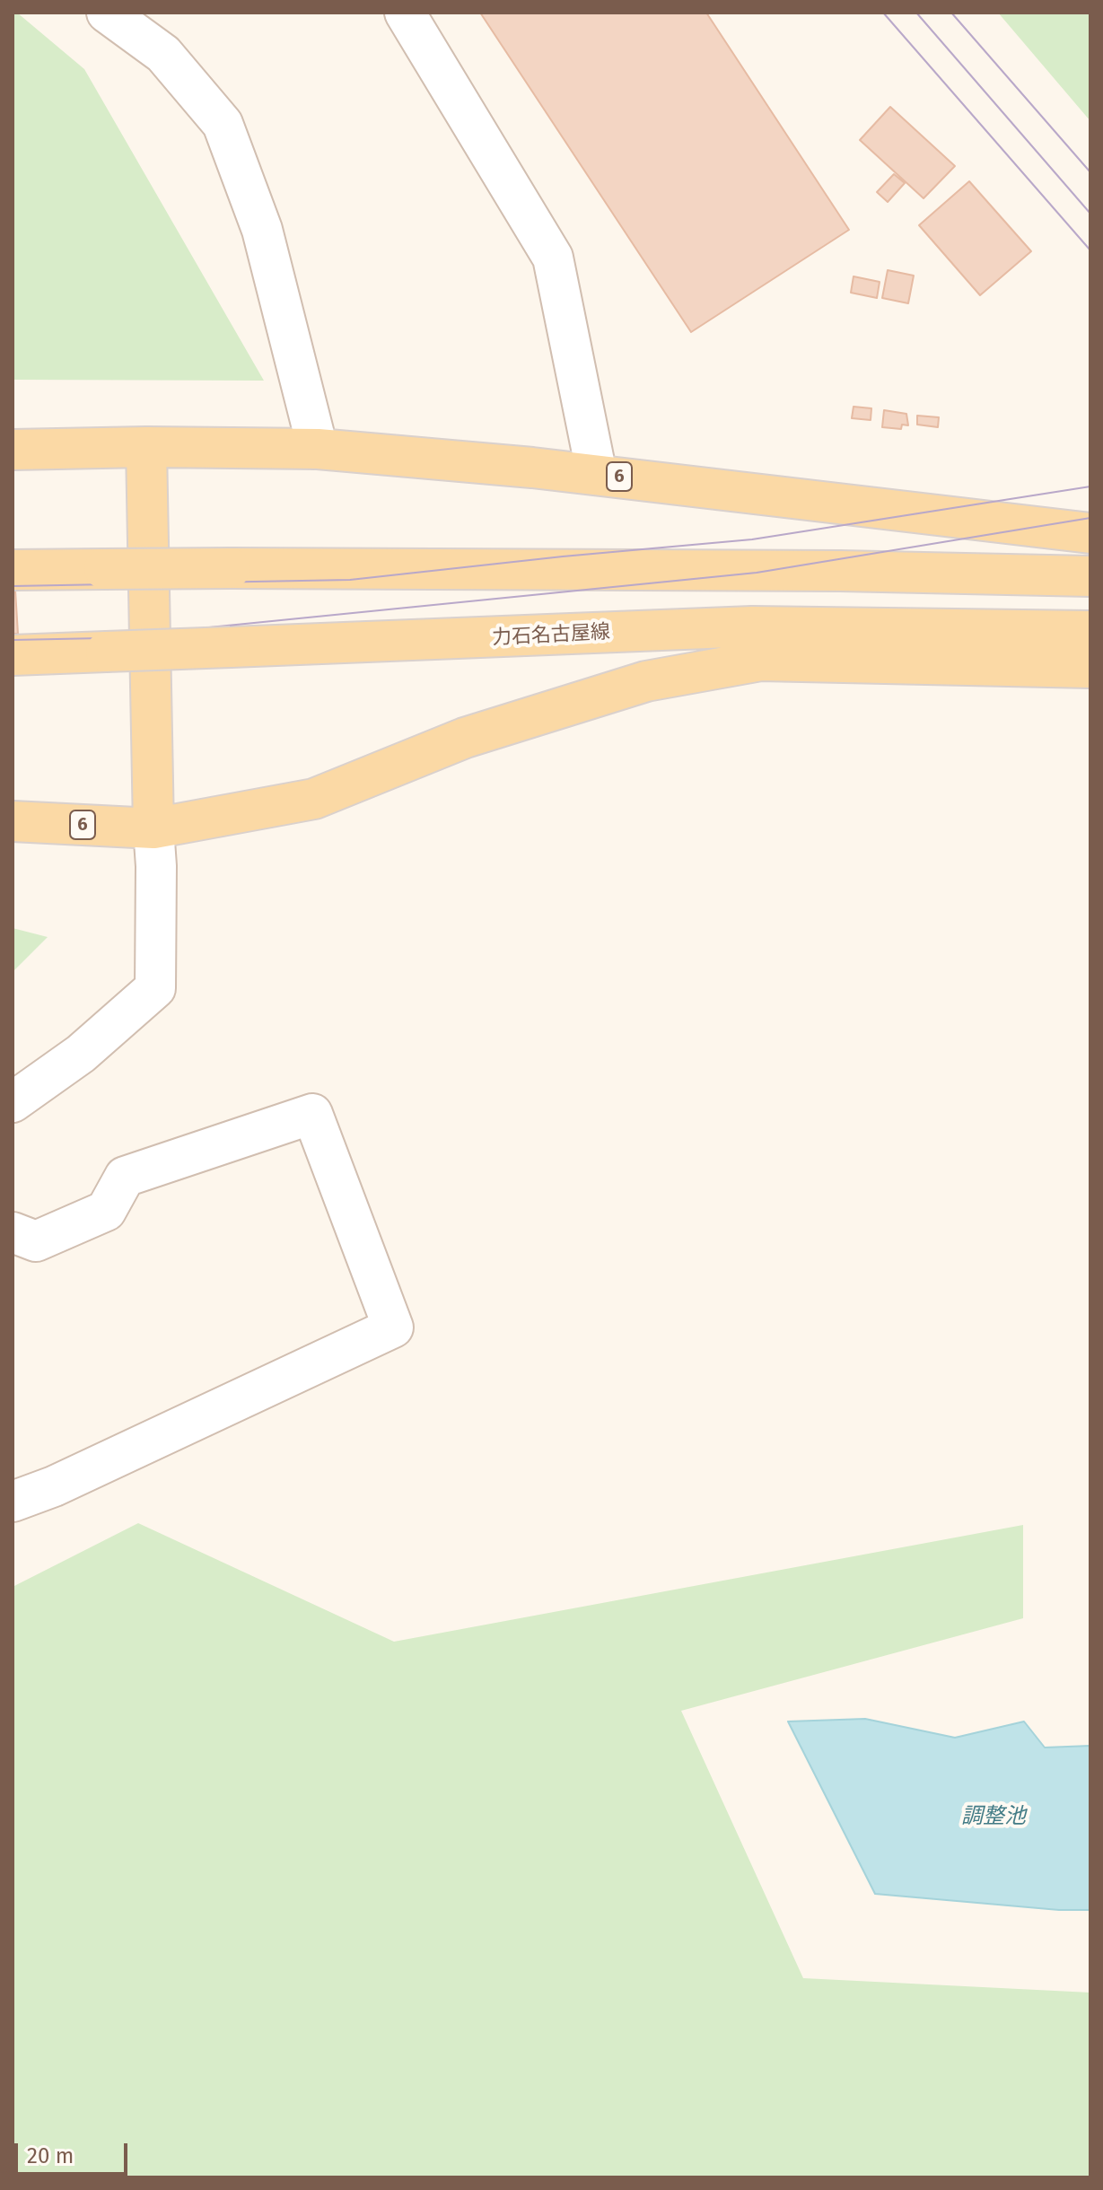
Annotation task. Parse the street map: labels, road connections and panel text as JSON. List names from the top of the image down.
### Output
{
  "streets": {
    "main road": ["6", "力石名古屋線"]
  },
  "water": ["調整池"],
  "scale_bar": "20 m"
}
